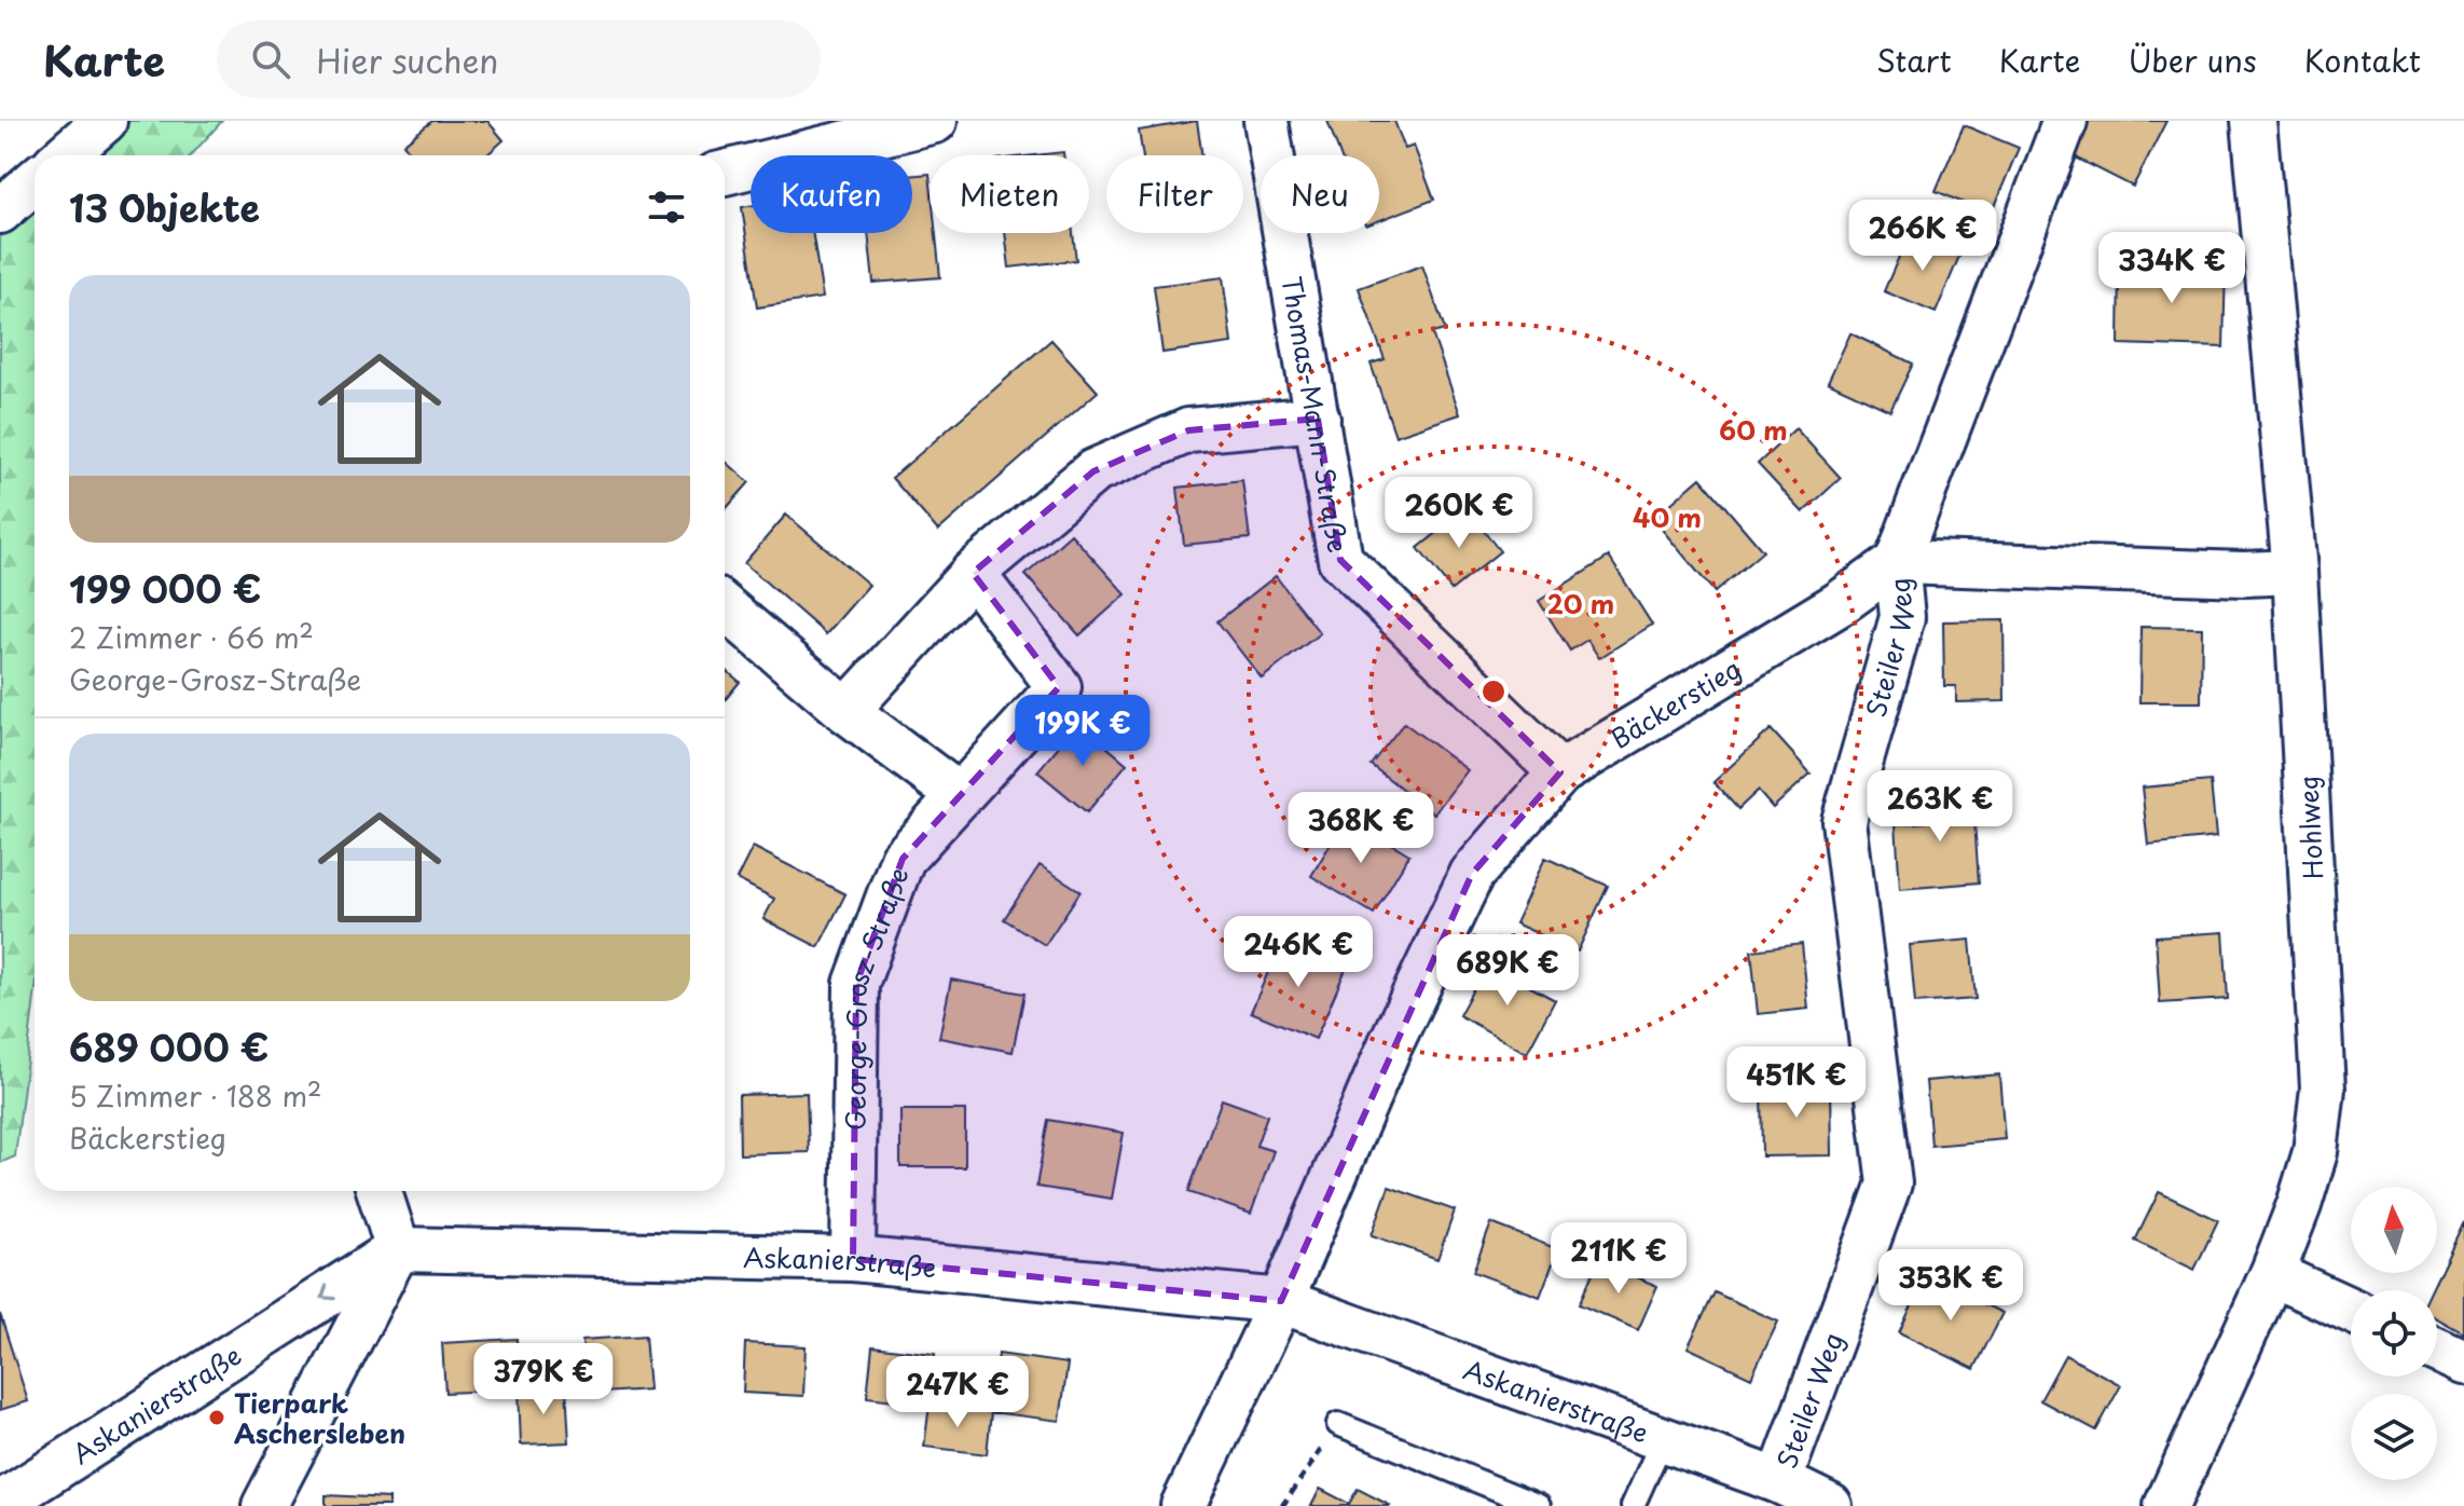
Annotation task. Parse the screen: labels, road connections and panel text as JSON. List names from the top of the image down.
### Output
{
  "streets": {
    "street": [
      "Thomas-Mann-Straße",
      "Steiler Weg",
      "Bäckerstieg",
      "Hohlweg",
      "George-Grosz-Straße",
      "Askanierstraße"
    ]
  },
  "crossings": [
    ["Thomas-Mann-Straße", "Bäckerstieg"],
    ["Steiler Weg", "Bäckerstieg"],
    ["Steiler Weg", "Askanierstraße"],
    ["Bäckerstieg", "Askanierstraße"],
    ["George-Grosz-Straße", "Askanierstraße"]
  ],
  "places": ["Tierpark Aschersleben"],
  "north": "top",
  "page": {
    "header": "Karte",
    "search": "Hier suchen",
    "nav": [
      "Start",
      "Karte",
      "Über uns",
      "Kontakt"
    ],
    "chip": [
      "Kaufen",
      "Mieten",
      "Filter",
      "Neu"
    ],
    "heading": "13 Objekte",
    "price": [
      "266K €",
      "334K €",
      "260K €",
      "199K €",
      "263K €",
      "368K €",
      "246K €",
      "689K €",
      "451K €",
      "211K €",
      "353K €",
      "379K €",
      "247K €"
    ],
    "list": [
      {
        "name": "199 000 €",
        "note": "2 Zimmer · 66 m² · George-Grosz-Straße"
      },
      {
        "name": "689 000 €",
        "note": "5 Zimmer · 188 m² · Bäckerstieg"
      }
    ]
  },
  "rings": ["60 m", "40 m", "20 m"]
}
